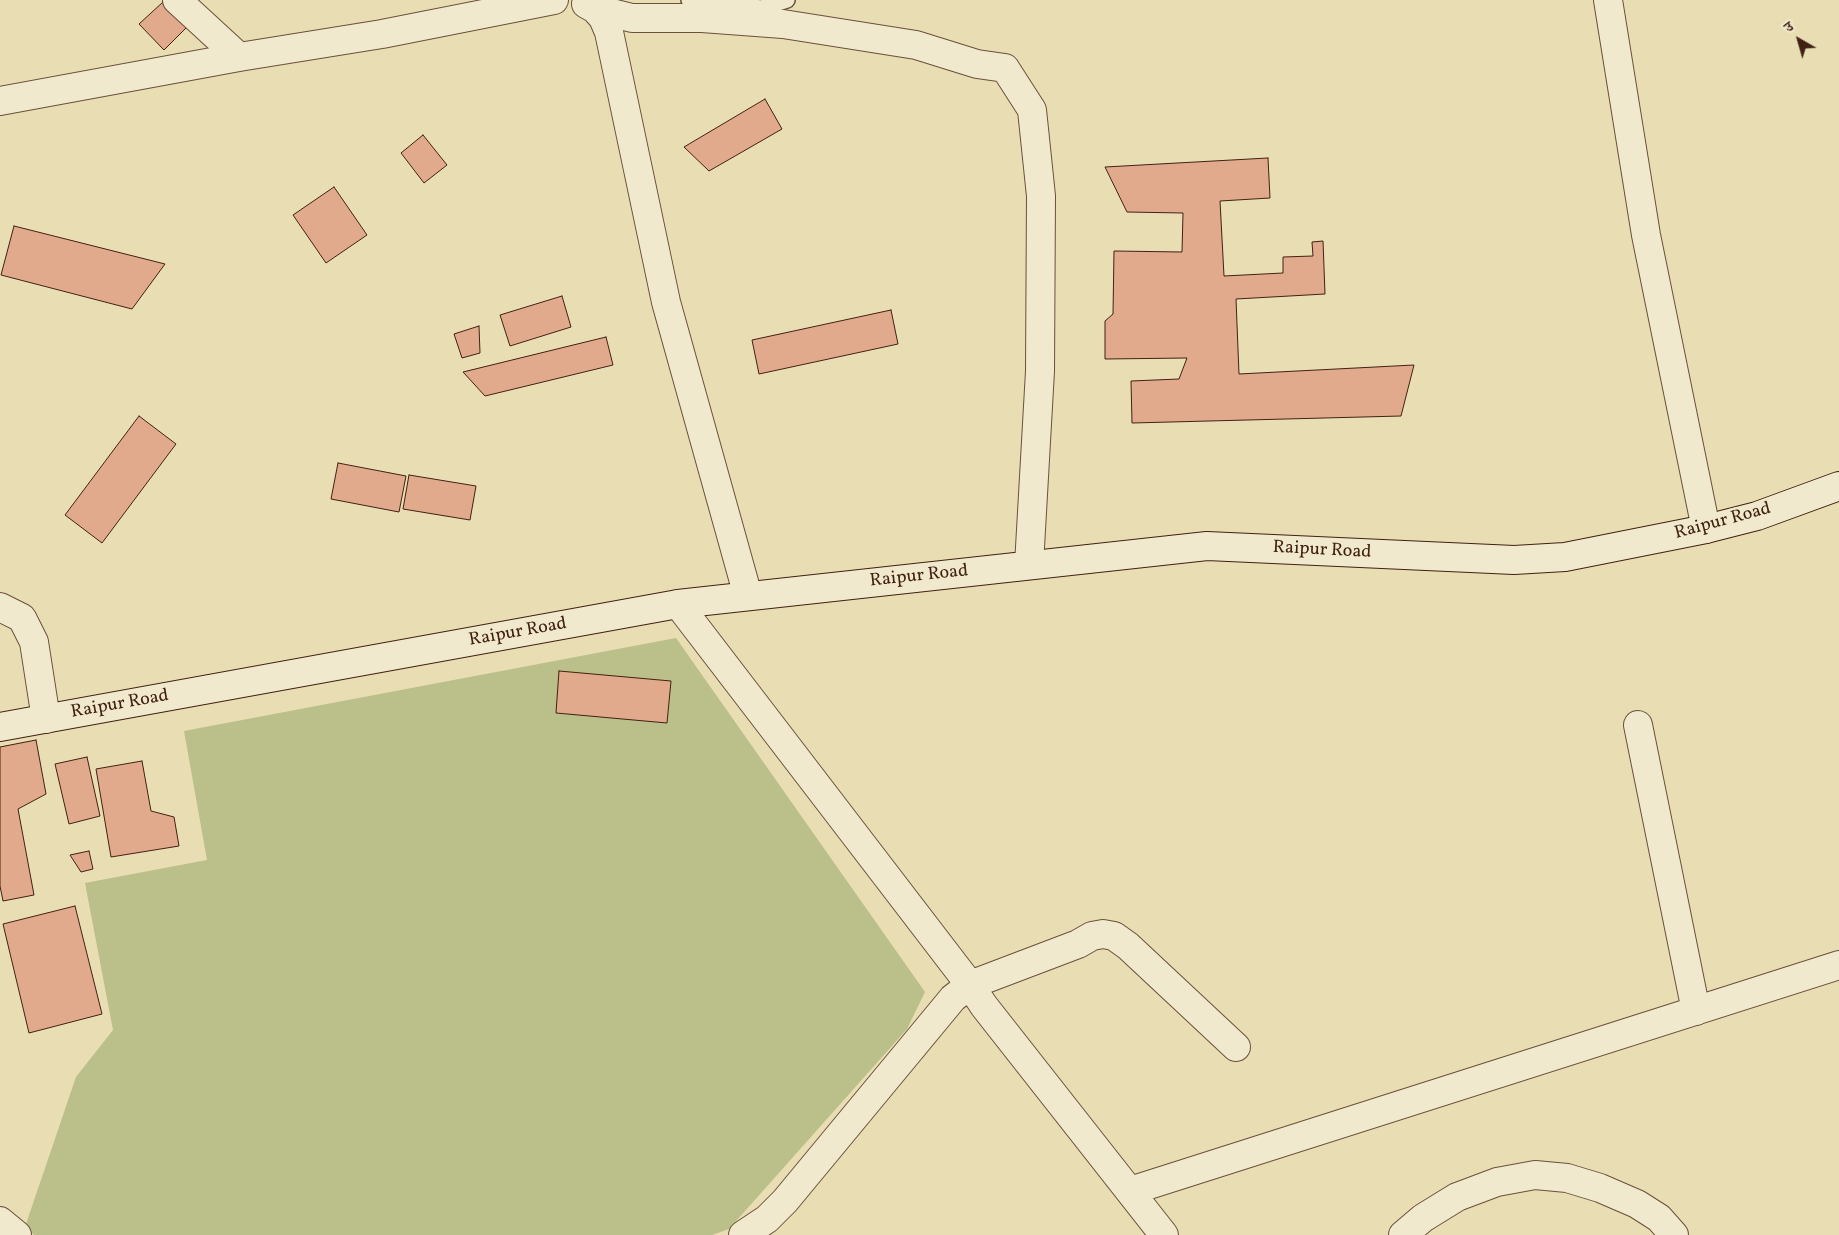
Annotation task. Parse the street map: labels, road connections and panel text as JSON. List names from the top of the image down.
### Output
{
  "streets": {
    "street": ["Raipur Road"]
  },
  "north": "top left"
}
